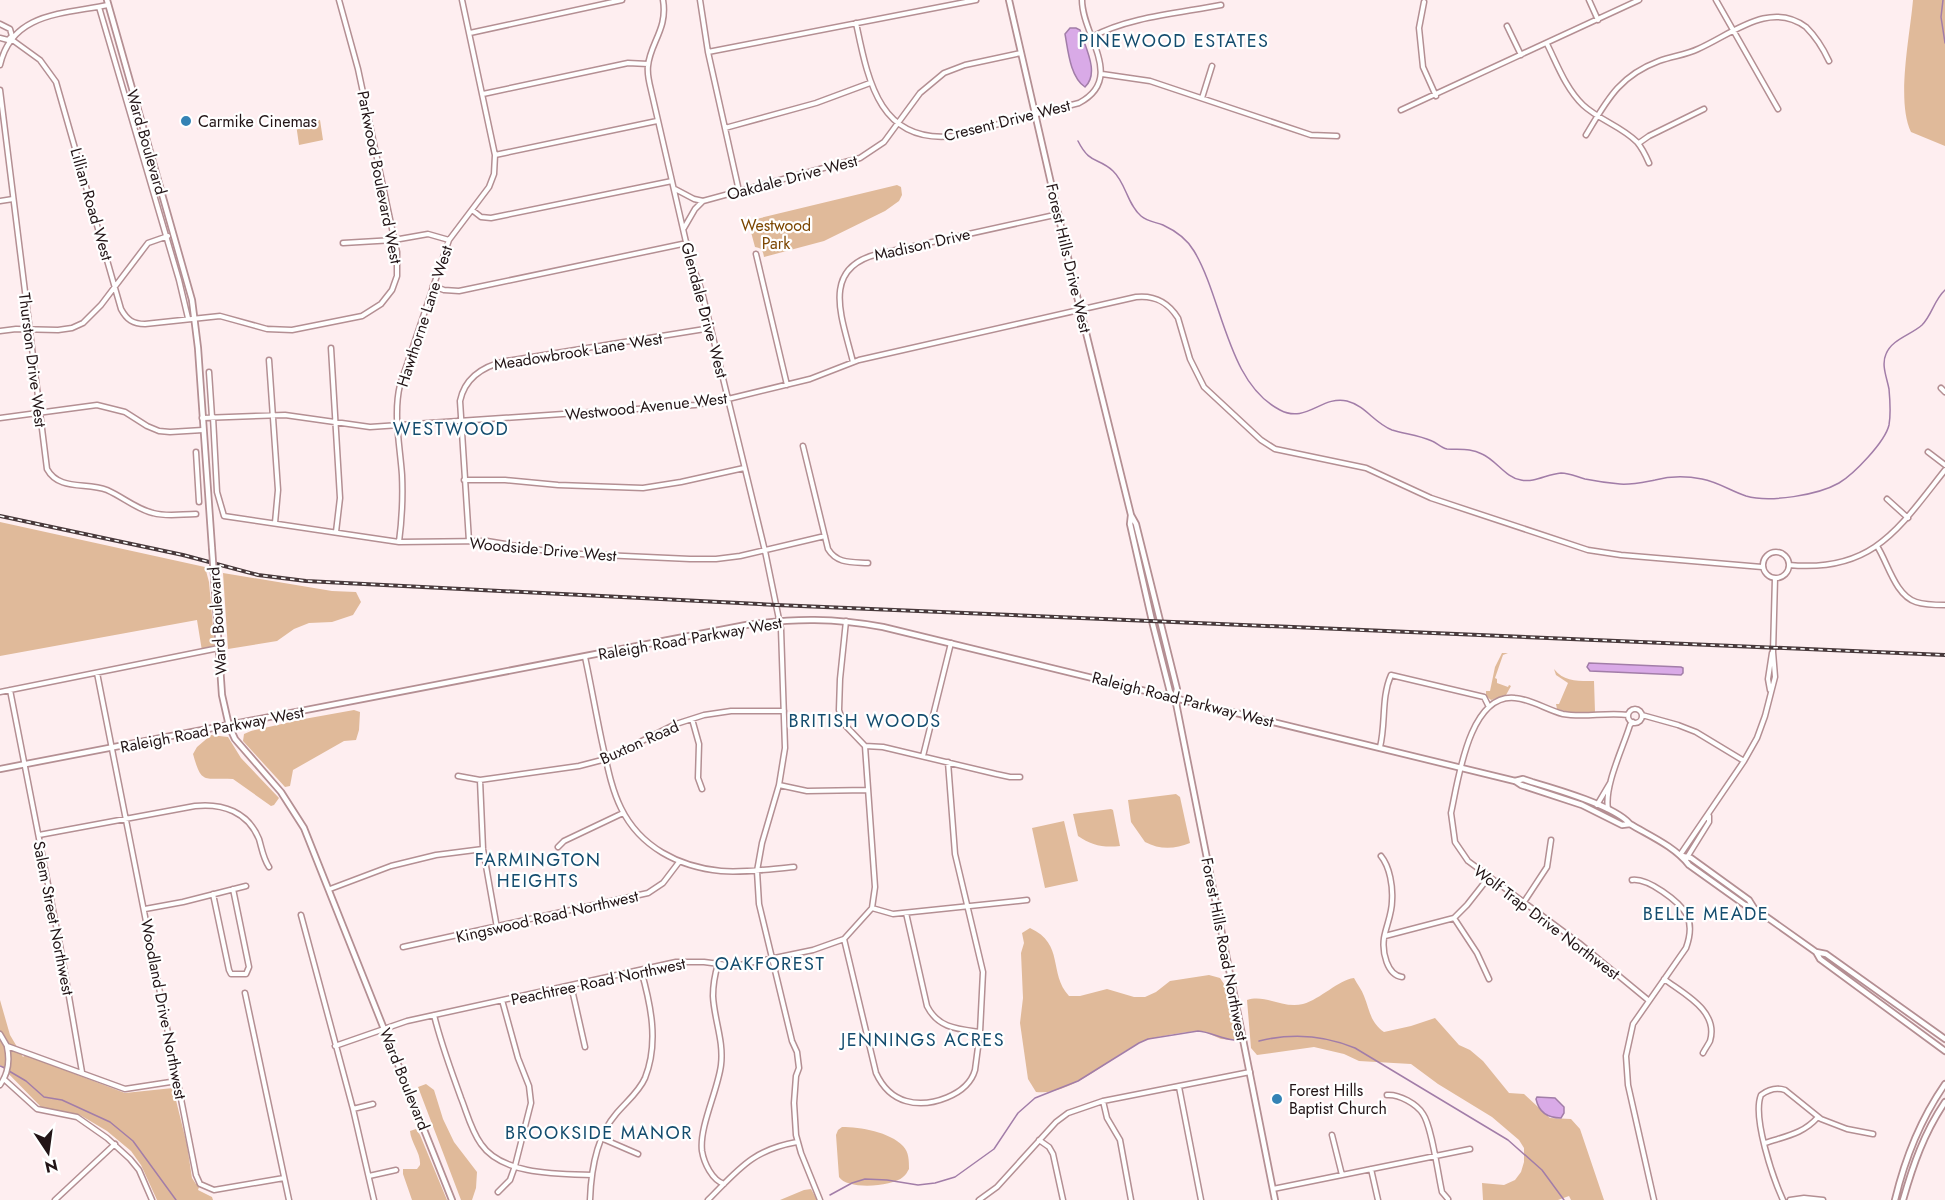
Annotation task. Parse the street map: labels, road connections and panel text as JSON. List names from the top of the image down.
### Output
{
  "streets": {
    "main road": [
      "Ward Boulevard",
      "Forest Hills Drive West",
      "Raleigh Road Parkway West",
      "Forest Hills Road Northwest"
    ],
    "street": [
      "Cresent Drive West",
      "Parkwood Boulevard West",
      "Oakdale Drive West",
      "Lillian Road West",
      "Madison Drive",
      "Glendale Drive West",
      "Hawthorne Lane West",
      "Meadowbrook Lane West",
      "Thurston Drive West",
      "Westwood Avenue West",
      "Woodside Drive West",
      "Buxton Road",
      "Kingswood Road Northwest",
      "Salem Street Northwest",
      "Wolf Trap Drive Northwest",
      "Peachtree Road Northwest",
      "Woodland Drive Northwest"
    ]
  },
  "crossings": [
    ["Cresent Drive West", "Oakdale Drive West"],
    ["Cresent Drive West", "Forest Hills Drive West"],
    ["Ward Boulevard", "Parkwood Boulevard West"],
    ["Ward Boulevard", "Lillian Road West"],
    ["Ward Boulevard", "Westwood Avenue West"],
    ["Ward Boulevard", "Raleigh Road Parkway West"],
    ["Ward Boulevard", "Peachtree Road Northwest"],
    ["Parkwood Boulevard West", "Lillian Road West"],
    ["Oakdale Drive West", "Forest Hills Drive West"],
    ["Oakdale Drive West", "Glendale Drive West"],
    ["Madison Drive", "Forest Hills Drive West"],
    ["Madison Drive", "Westwood Avenue West"],
    ["Forest Hills Drive West", "Westwood Avenue West"],
    ["Forest Hills Drive West", "Raleigh Road Parkway West"],
    ["Forest Hills Drive West", "Forest Hills Road Northwest"],
    ["Glendale Drive West", "Meadowbrook Lane West"],
    ["Glendale Drive West", "Westwood Avenue West"],
    ["Glendale Drive West", "Woodside Drive West"],
    ["Glendale Drive West", "Raleigh Road Parkway West"],
    ["Glendale Drive West", "Buxton Road"],
    ["Glendale Drive West", "Peachtree Road Northwest"],
    ["Hawthorne Lane West", "Westwood Avenue West"],
    ["Hawthorne Lane West", "Woodside Drive West"],
    ["Meadowbrook Lane West", "Westwood Avenue West"],
    ["Meadowbrook Lane West", "Woodside Drive West"],
    ["Westwood Avenue West", "Woodside Drive West"],
    ["Raleigh Road Parkway West", "Salem Street Northwest"],
    ["Raleigh Road Parkway West", "Wolf Trap Drive Northwest"],
    ["Raleigh Road Parkway West", "Forest Hills Road Northwest"],
    ["Raleigh Road Parkway West", "Woodland Drive Northwest"]
  ],
  "districts": [
    "PINEWOOD ESTATES",
    "WESTWOOD",
    "BRITISH WOODS",
    "FARMINGTON HEIGHTS",
    "BELLE MEADE",
    "OAKFOREST",
    "JENNINGS ACRES",
    "BROOKSIDE MANOR"
  ],
  "parks": ["Westwood Park"],
  "places": ["Carmike Cinemas", "Forest Hills Baptist Church"],
  "north": "bottom"
}
